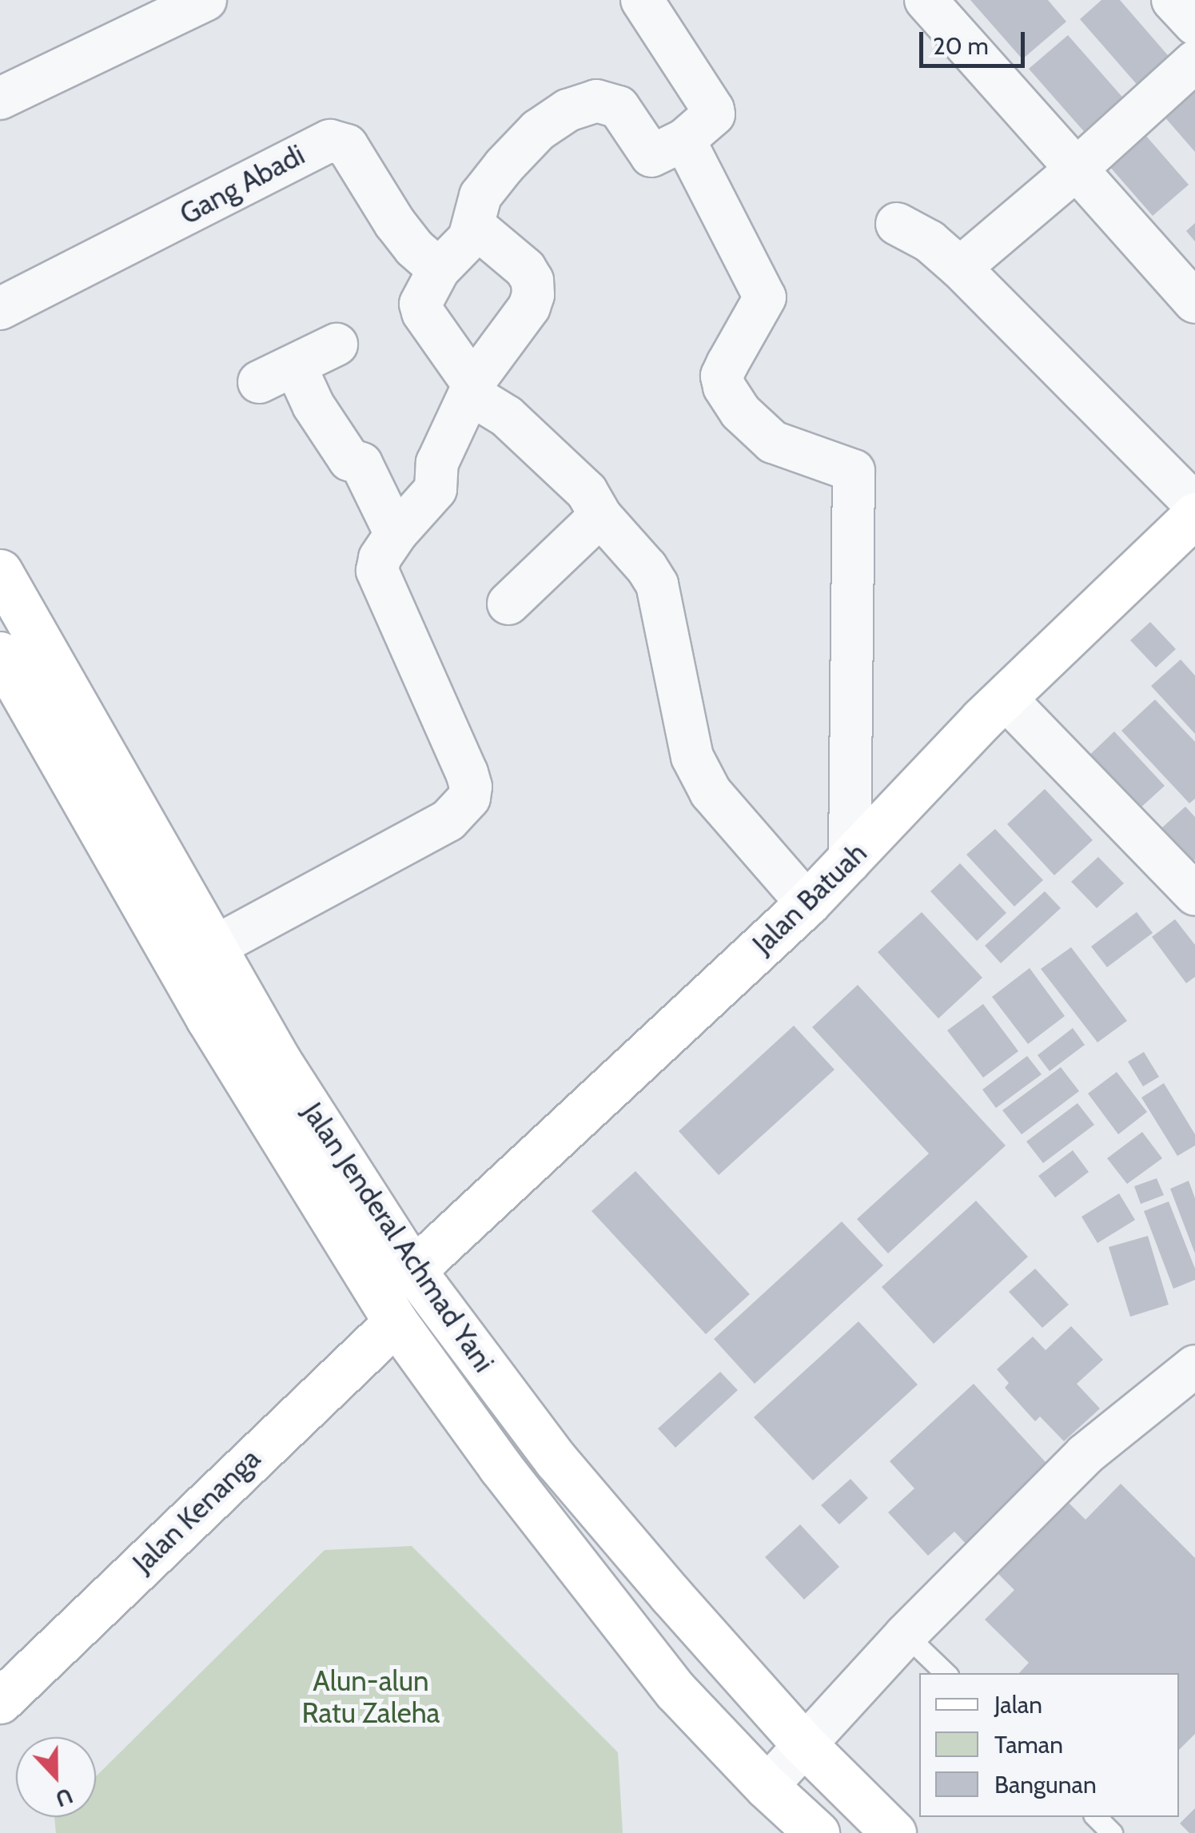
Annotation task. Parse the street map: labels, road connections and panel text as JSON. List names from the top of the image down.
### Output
{
  "streets": {
    "main road": ["Jalan Batuah", "Jalan Jenderal Achmad Yani", "Jalan Kenanga"],
    "street": ["Gang Abadi"]
  },
  "crossings": [
    ["Jalan Batuah", "Jalan Jenderal Achmad Yani"],
    ["Jalan Jenderal Achmad Yani", "Jalan Kenanga"]
  ],
  "parks": ["Alun-alun Ratu Zaleha"],
  "legend": ["Jalan", "Taman", "Bangunan"],
  "scale_bar": "20 m",
  "north": "bottom"
}
